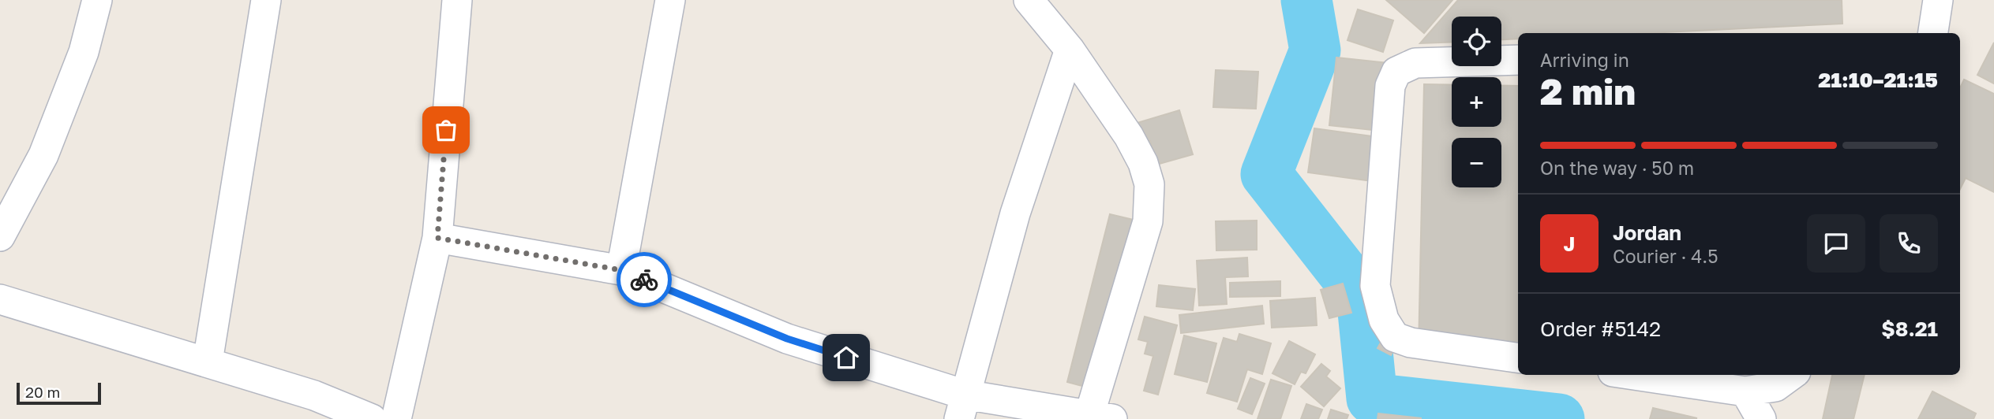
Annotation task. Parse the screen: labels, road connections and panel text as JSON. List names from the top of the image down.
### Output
{
  "scale_bar": "20 m",
  "page": {
    "map_buttons": ["+", "−"],
    "heading": ["2 min", "Arriving in", "21:10–21:15"],
    "panel": [
      "Jordan",
      "Courier · 4.5",
      "Order #5142",
      "$8.21"
    ],
    "bar": "On the way · 50 m",
    "round": "J",
    "scale": "20 m"
  }
}
